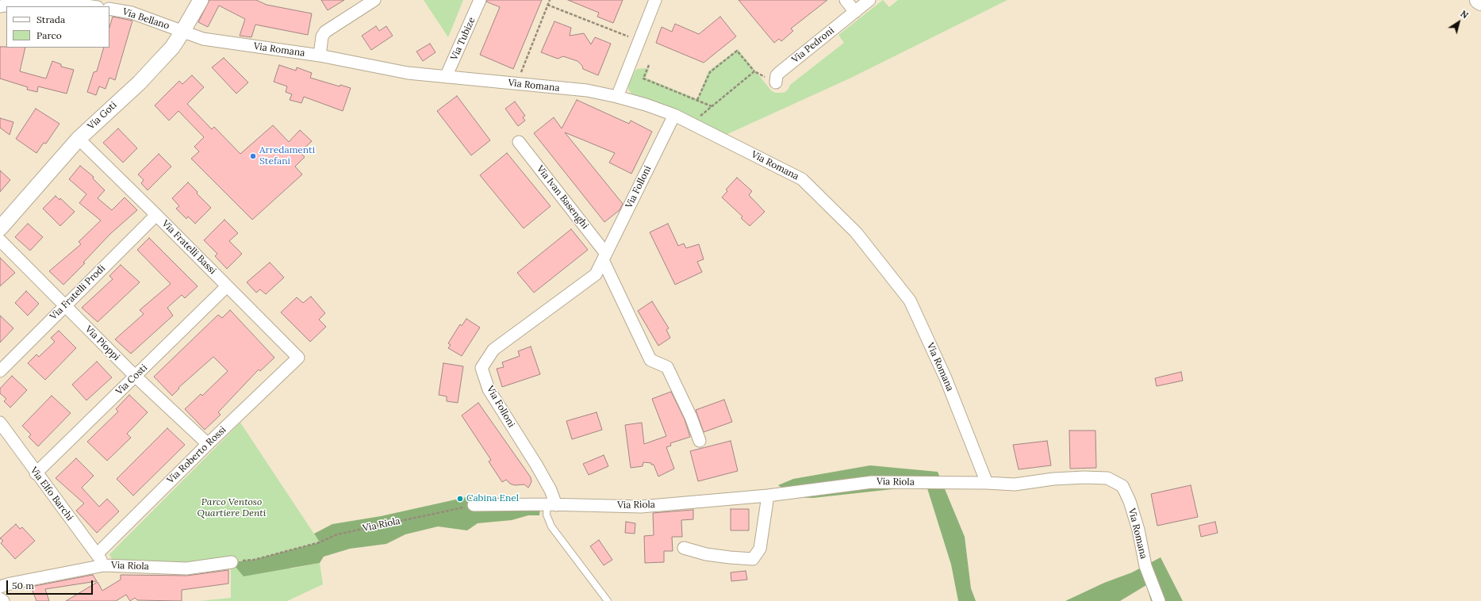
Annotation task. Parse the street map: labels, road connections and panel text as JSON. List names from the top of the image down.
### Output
{
  "streets": {
    "street": [
      "Via Bellano",
      "Via Tubize",
      "Via Pedroni",
      "Via Romana",
      "Via Goti",
      "Via Folloni",
      "Via Ivan Basenghi",
      "Via Fratelli Bassi",
      "Via Fratelli Prodi",
      "Via Pioppi",
      "Via Costi",
      "Via Roberto Rossi",
      "Via Riola",
      "Via Elfo Barchi"
    ]
  },
  "crossings": [
    ["Via Bellano", "Via Romana"],
    ["Via Bellano", "Via Goti"],
    ["Via Tubize", "Via Romana"],
    ["Via Romana", "Via Goti"],
    ["Via Romana", "Via Folloni"],
    ["Via Romana", "Via Riola"],
    ["Via Goti", "Via Fratelli Bassi"],
    ["Via Folloni", "Via Ivan Basenghi"],
    ["Via Folloni", "Via Riola"],
    ["Via Fratelli Bassi", "Via Fratelli Prodi"],
    ["Via Fratelli Bassi", "Via Costi"],
    ["Via Fratelli Bassi", "Via Roberto Rossi"],
    ["Via Fratelli Prodi", "Via Pioppi"],
    ["Via Pioppi", "Via Costi"],
    ["Via Pioppi", "Via Roberto Rossi"],
    ["Via Costi", "Via Elfo Barchi"],
    ["Via Roberto Rossi", "Via Elfo Barchi"],
    ["Via Riola", "Via Elfo Barchi"]
  ],
  "parks": ["Parco Ventoso Quartiere Denti"],
  "places": ["Arredamenti Stefani", "Cabina Enel"],
  "legend": ["Strada", "Parco"],
  "scale_bar": "50 m",
  "north": "top right"
}
